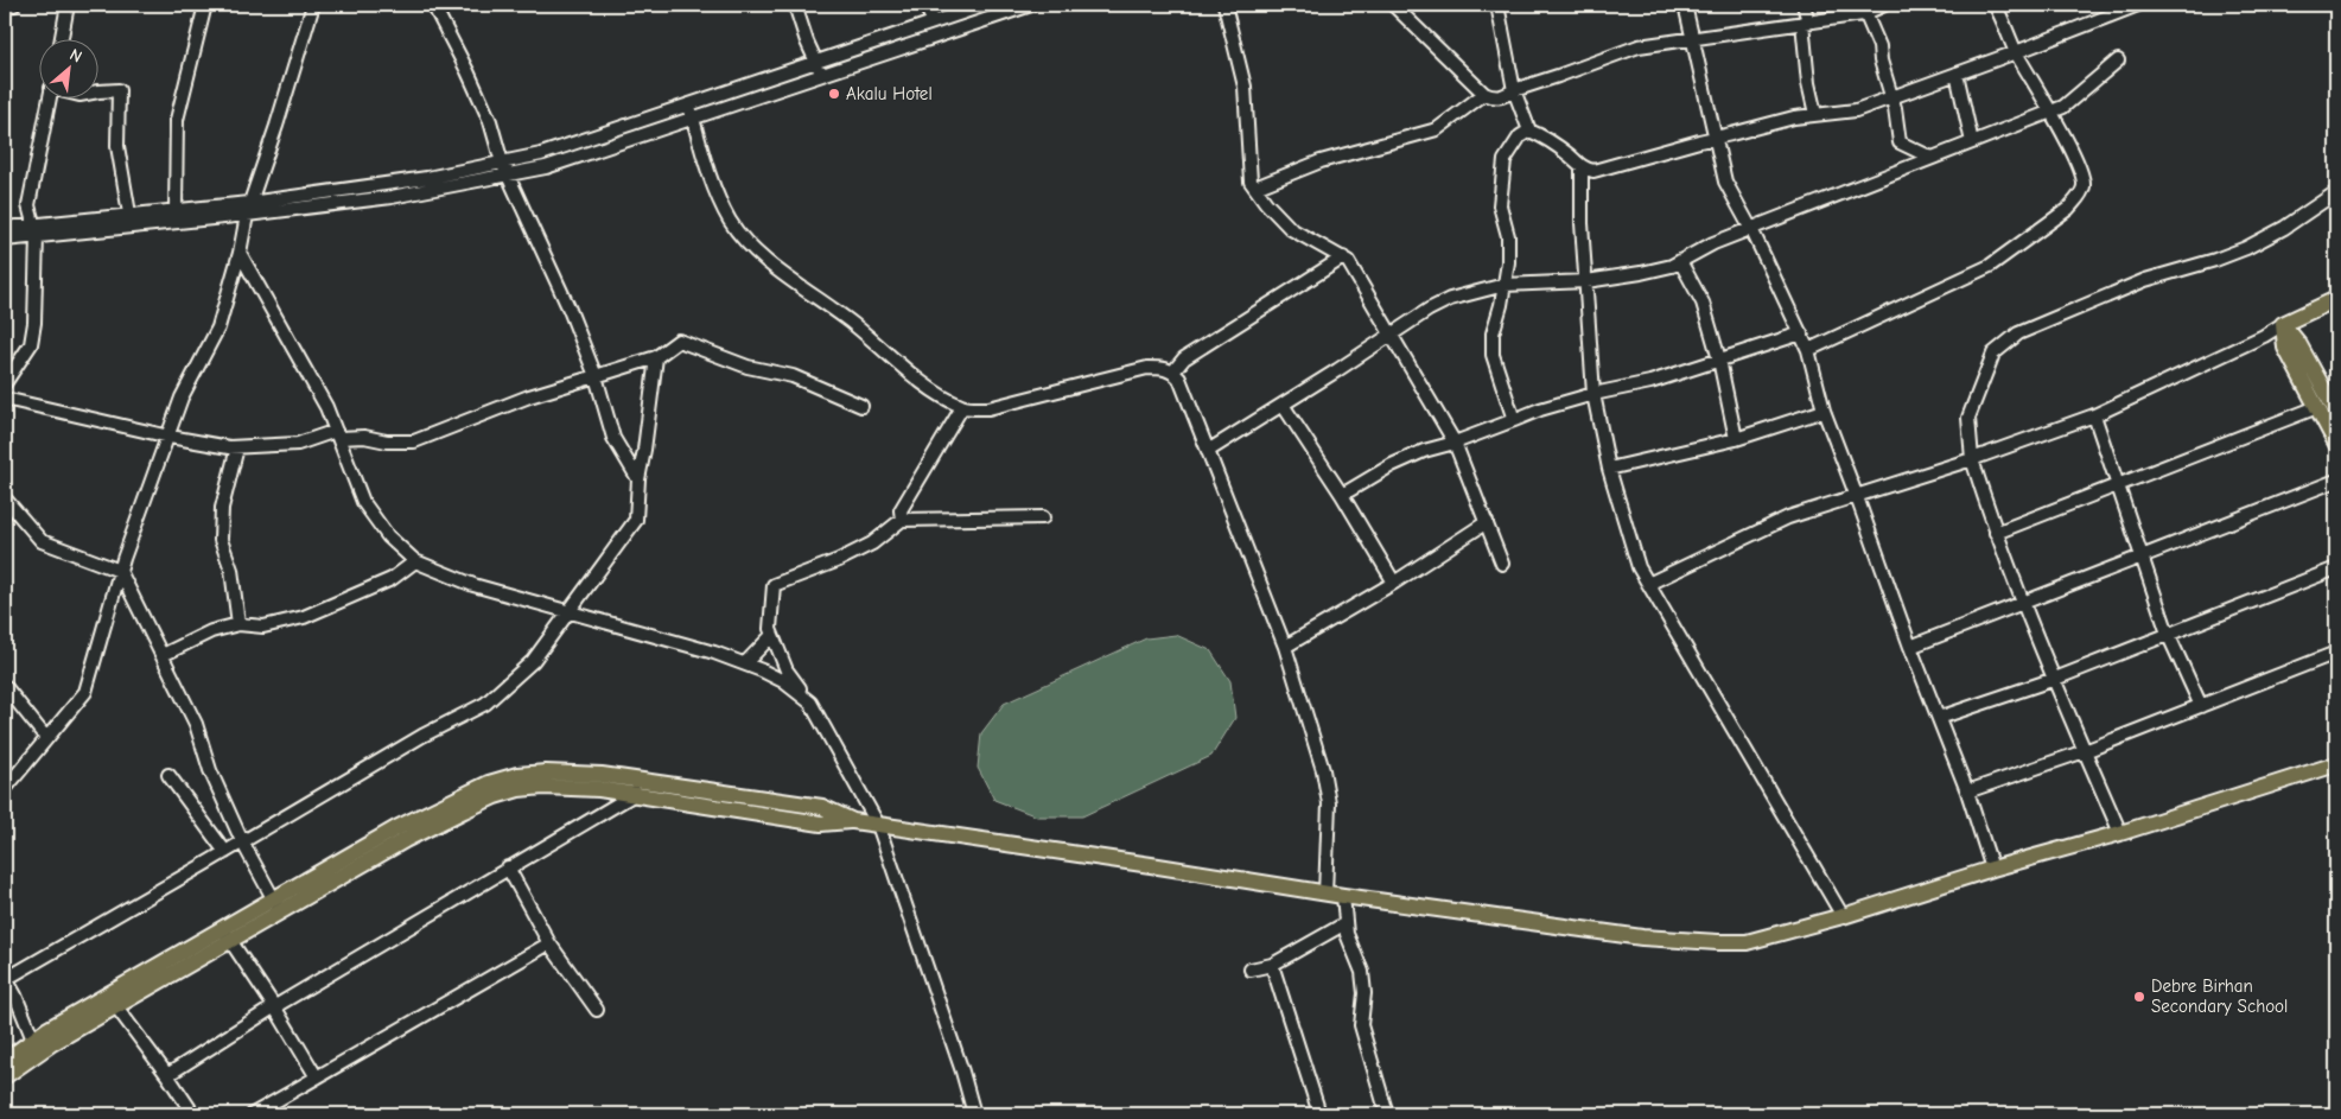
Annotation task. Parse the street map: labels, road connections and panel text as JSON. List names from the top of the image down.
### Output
{
  "places": ["Akalu Hotel", "Debre Birhan Secondary School"],
  "north": "top right"
}
